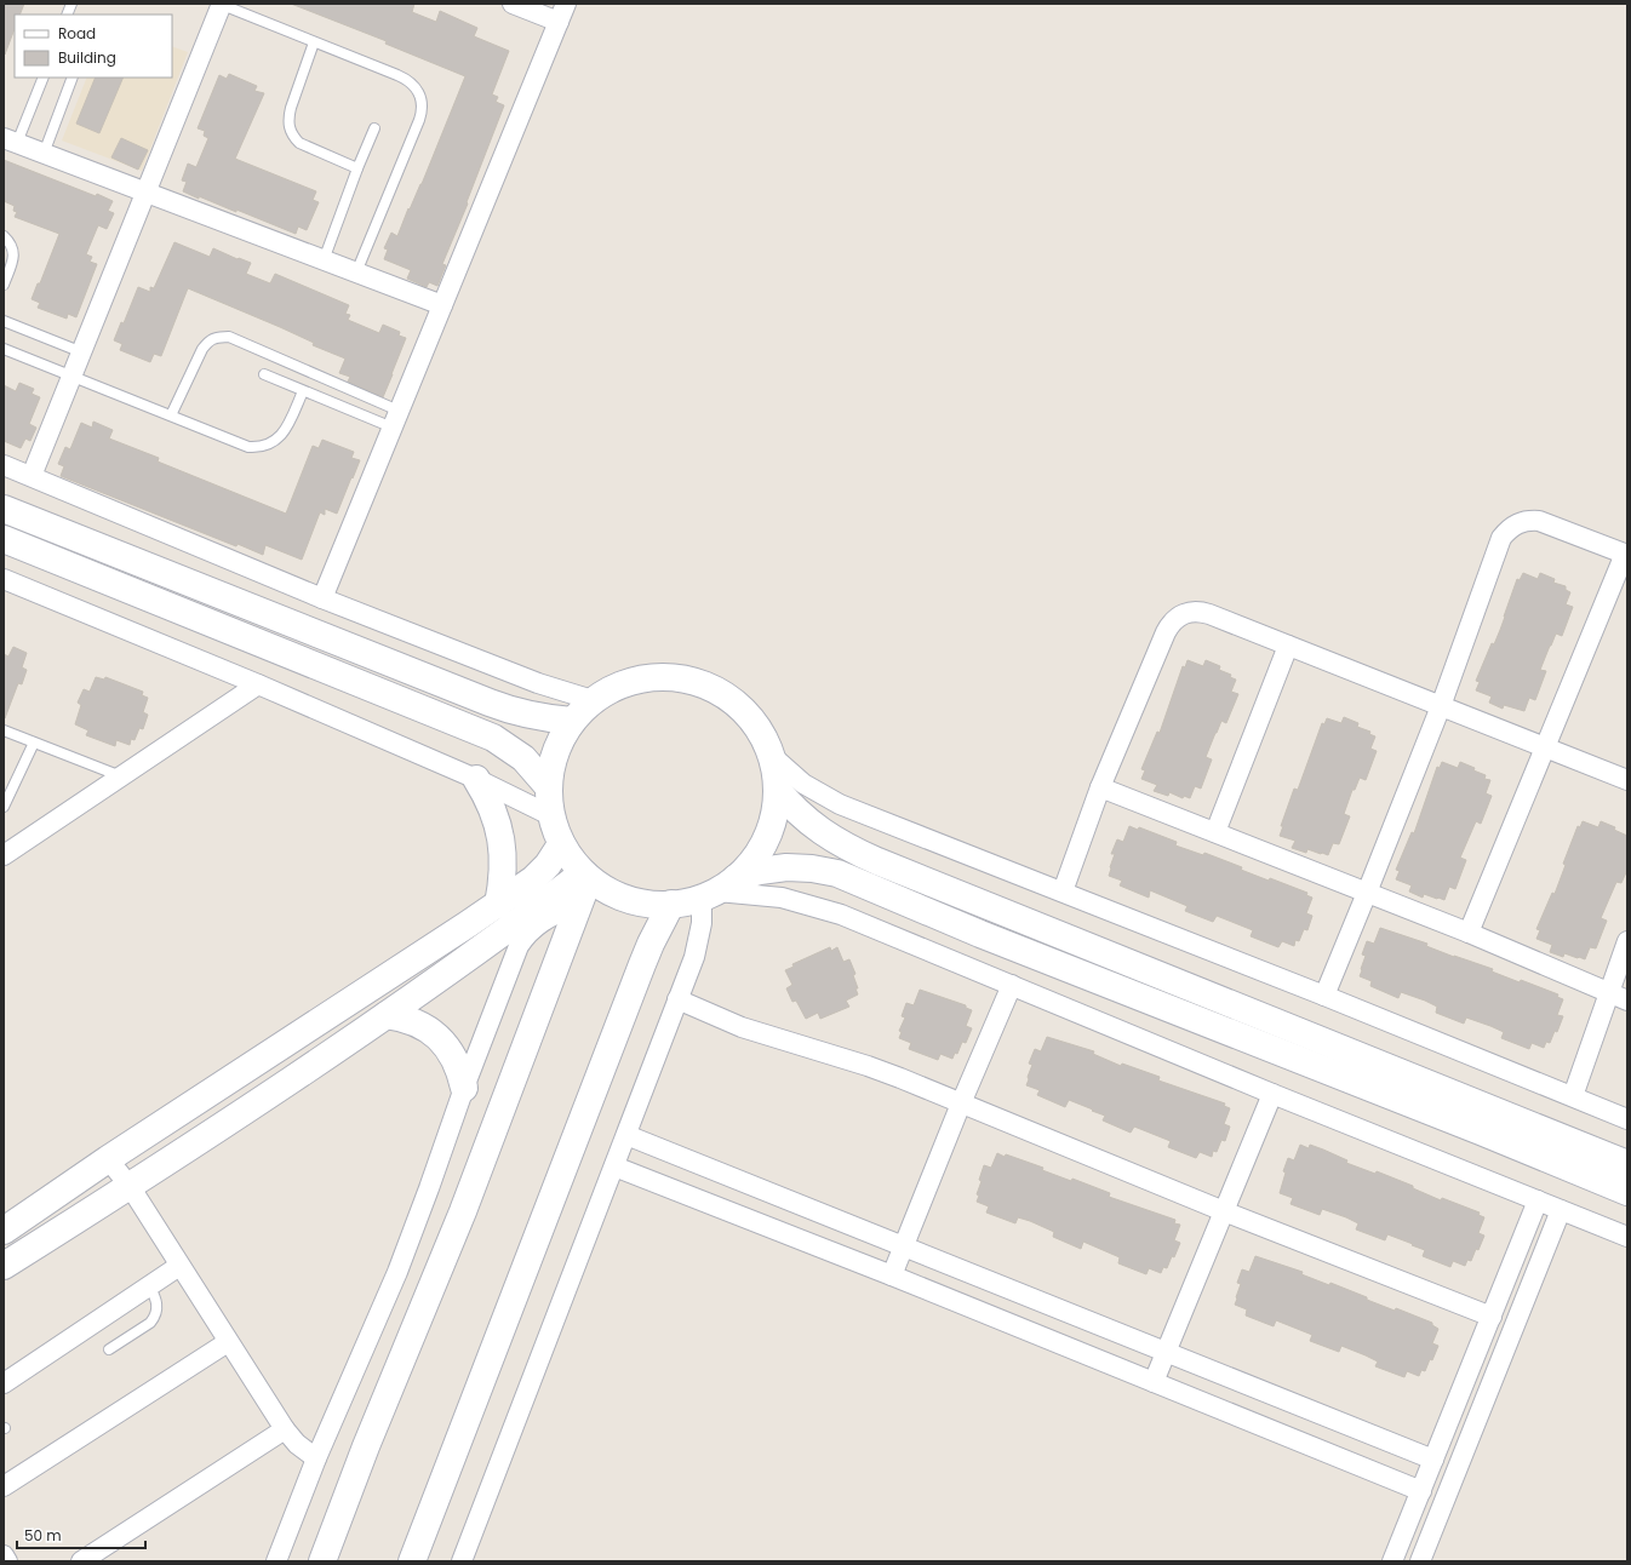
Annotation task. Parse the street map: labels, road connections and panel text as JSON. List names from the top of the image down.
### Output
{
  "legend": ["Road", "Building"],
  "scale_bar": "50 m"
}
